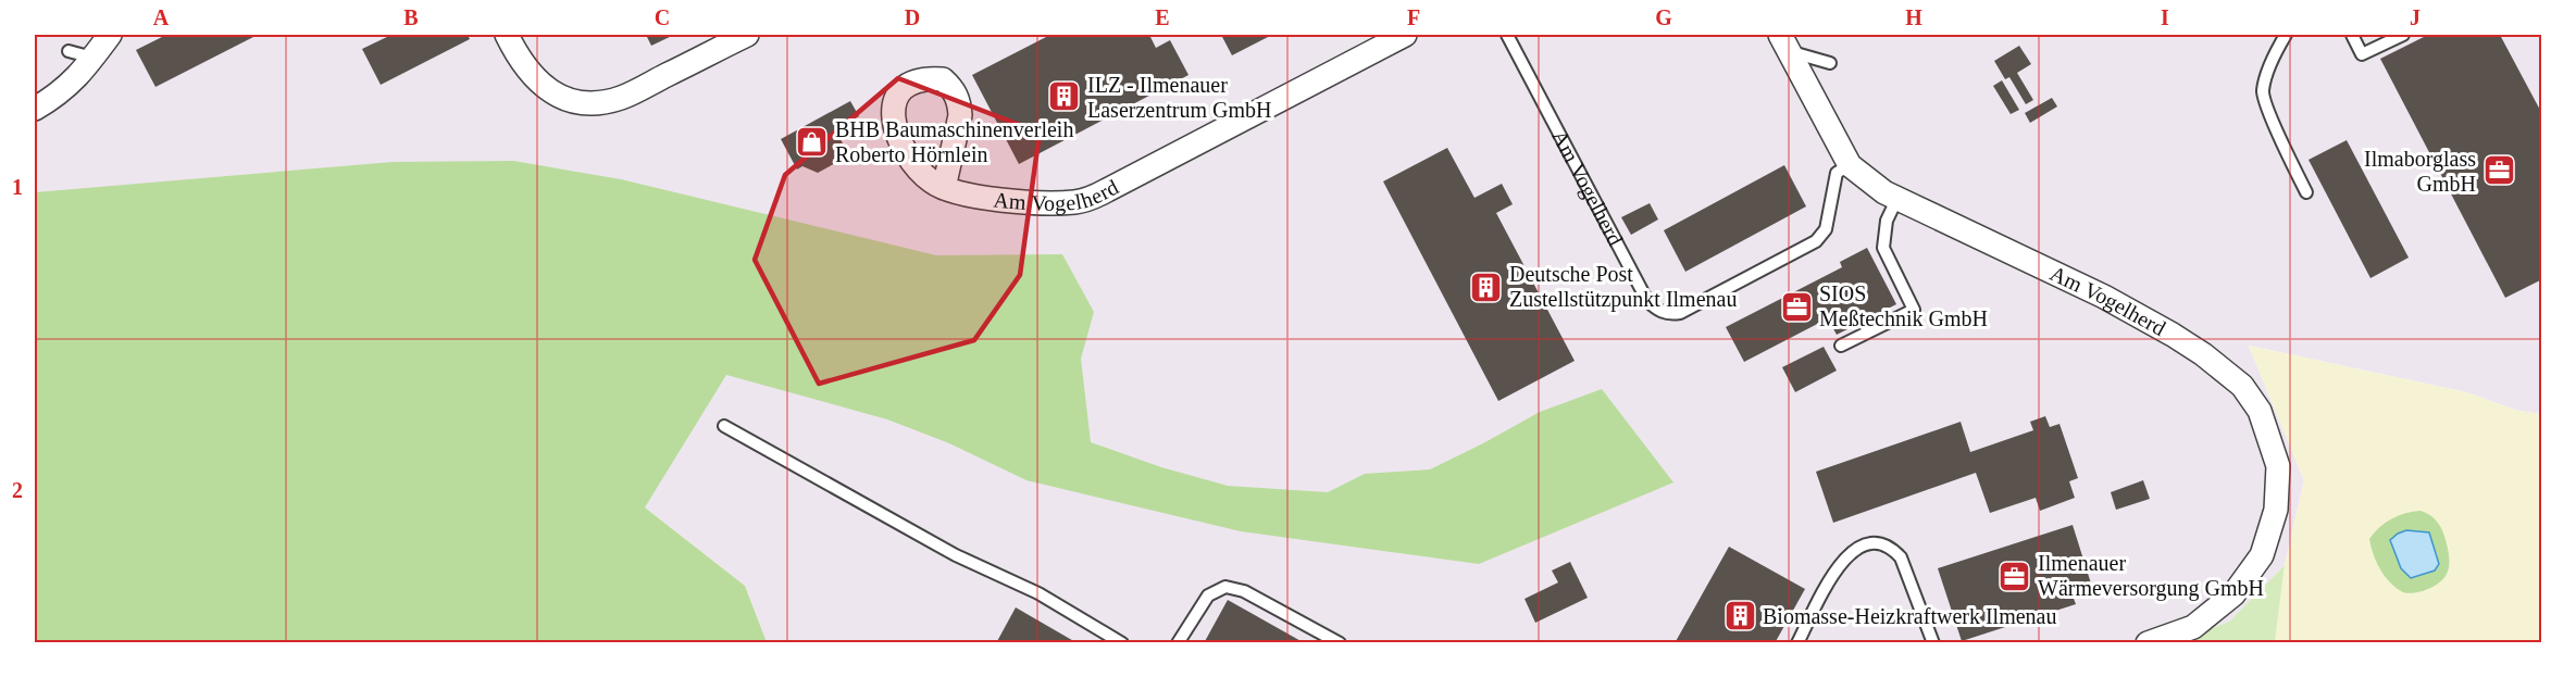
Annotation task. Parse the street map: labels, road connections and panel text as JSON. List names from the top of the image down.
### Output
{
  "streets": {
    "street": ["Am Vogelherd"]
  },
  "places": {
    "building": ["ILZ - Ilmenauer Laserzentrum GmbH", "Deutsche Post Zustellstützpunkt Ilmenau", "Biomasse-Heizkraftwerk Ilmenau"],
    "shop": ["BHB Baumaschinenverleih Roberto Hörnlein"],
    "office": ["Ilmaborglass GmbH", "SIOS Meßtechnik GmbH", "Ilmenauer Wärmeversorgung GmbH"]
  },
  "grid": {
    "columns": [
      "A",
      "B",
      "C",
      "D",
      "E",
      "F",
      "G",
      "H",
      "I",
      "J"
    ],
    "rows": ["1", "2"]
  }
}
